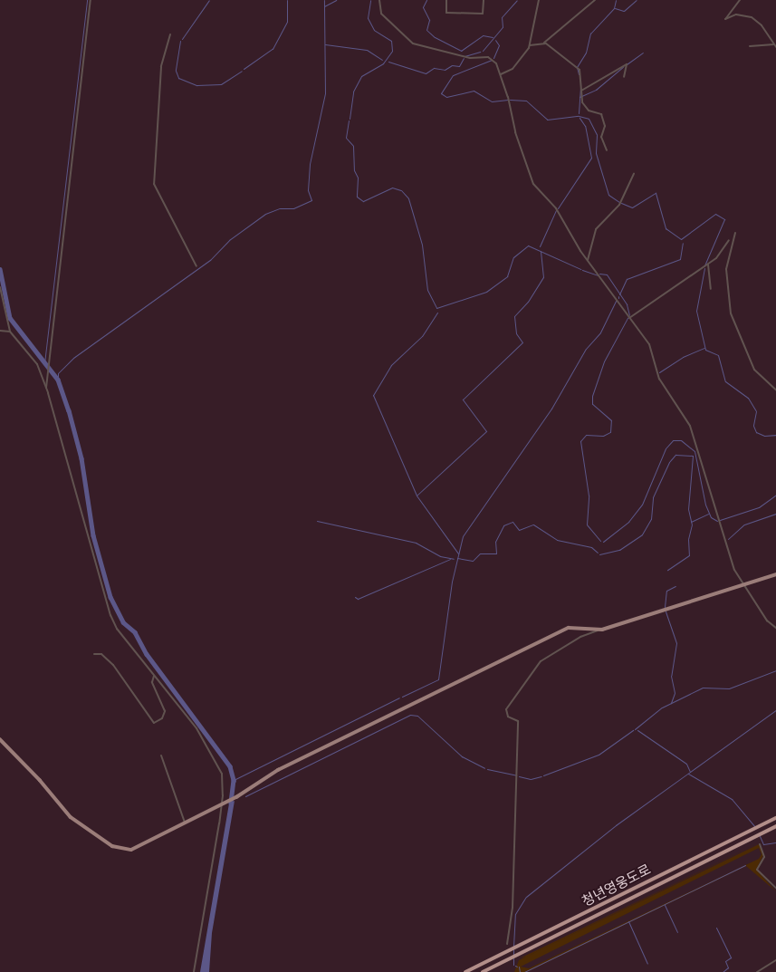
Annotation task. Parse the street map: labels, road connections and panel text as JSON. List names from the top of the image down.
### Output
{
  "streets": {
    "highway": ["청년영웅도로"]
  }
}
